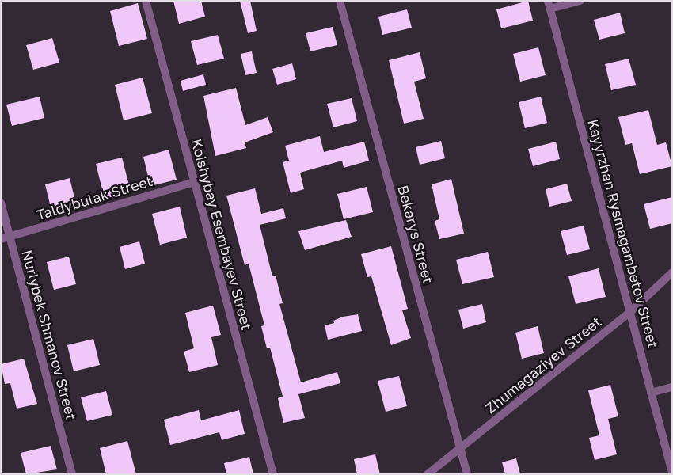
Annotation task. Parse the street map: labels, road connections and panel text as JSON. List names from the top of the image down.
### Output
{
  "streets": {
    "street": [
      "Taldybulak Street",
      "Kayyrzhan Rysmagambetov Street",
      "Koishybay Esembayev Street",
      "Bekarys Street",
      "Nurlybek Shmanov Street",
      "Zhumagaziyev Street"
    ]
  },
  "crossings": [
    ["Taldybulak Street", "Koishybay Esembayev Street"],
    ["Taldybulak Street", "Nurlybek Shmanov Street"],
    ["Kayyrzhan Rysmagambetov Street", "Zhumagaziyev Street"],
    ["Bekarys Street", "Zhumagaziyev Street"]
  ]
}
